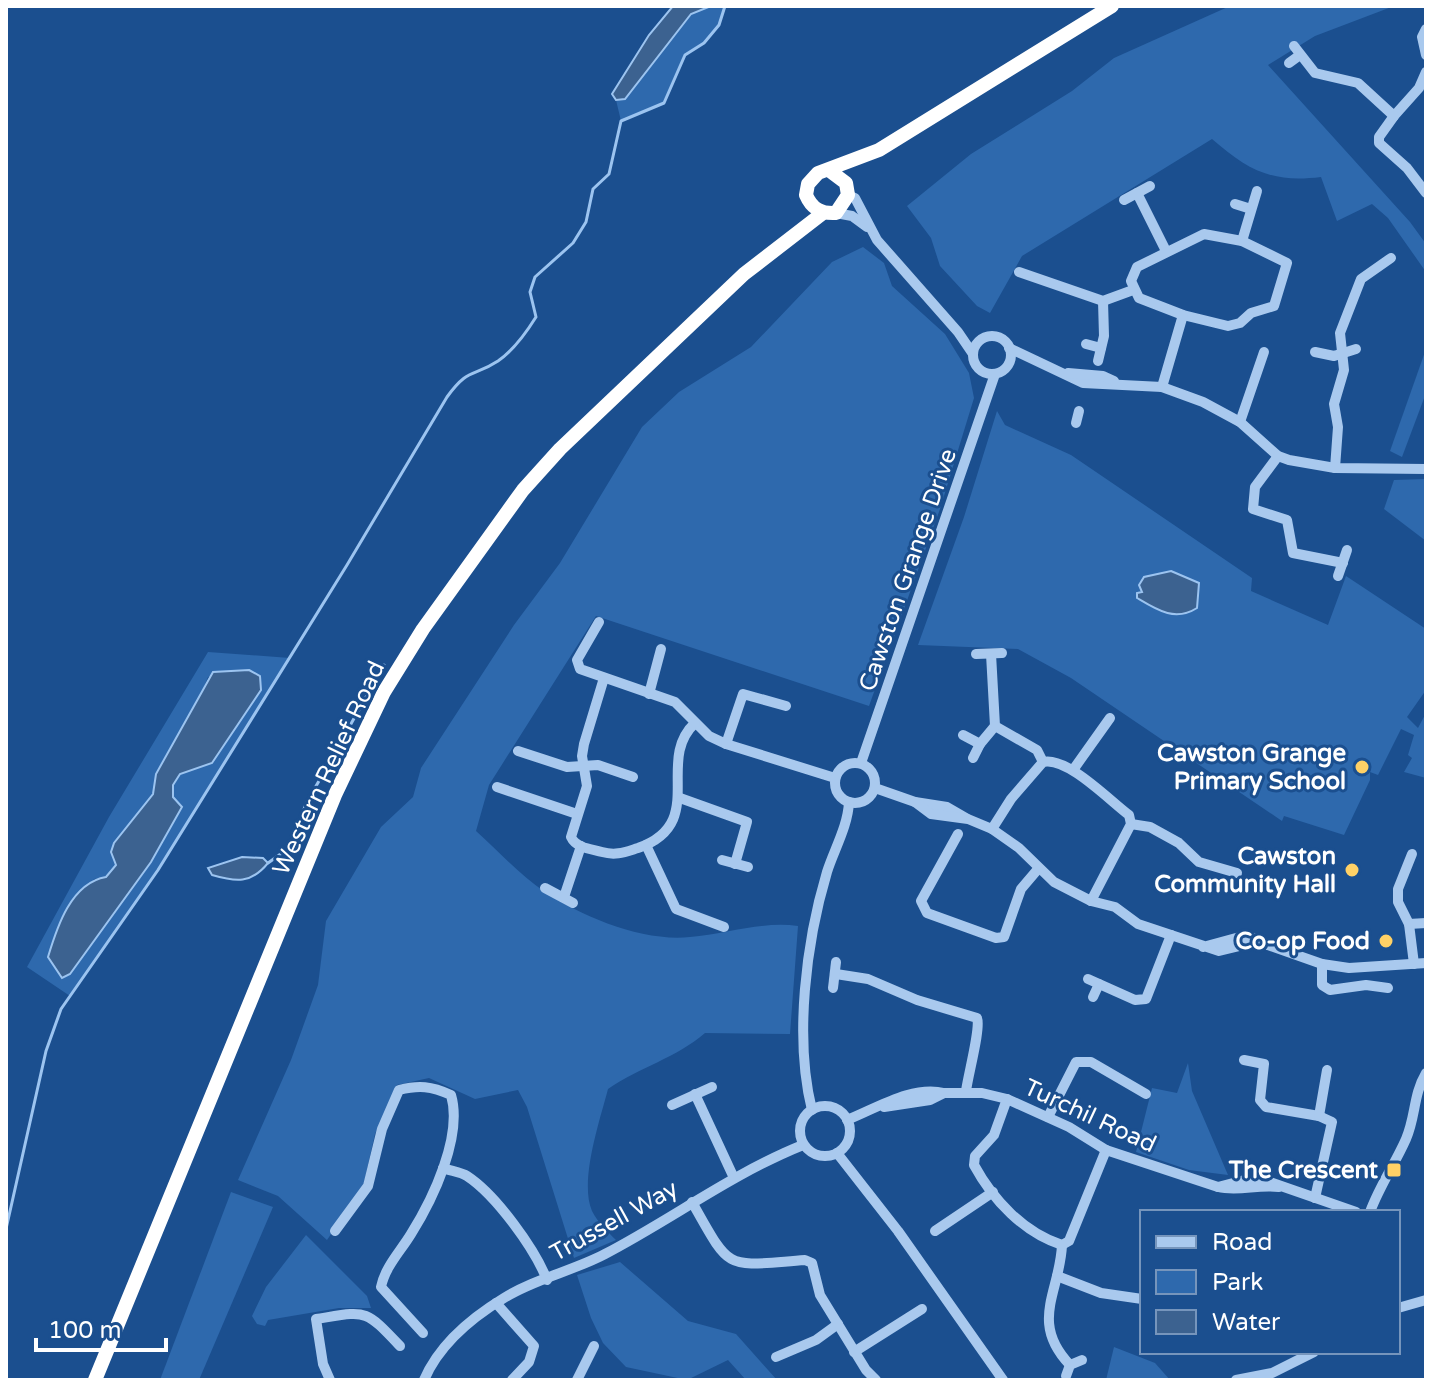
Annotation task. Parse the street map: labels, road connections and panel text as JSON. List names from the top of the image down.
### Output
{
  "streets": {
    "highway": ["Western Relief Road"],
    "street": ["Cawston Grange Drive", "Turchil Road", "Trussell Way"]
  },
  "crossings": [
    ["Turchil Road", "Trussell Way"]
  ],
  "places": {
    "other": ["Cawston Grange Primary School", "Cawston Community Hall", "Co-op Food"],
    "transit": ["The Crescent"]
  },
  "legend": ["Road", "Park", "Water"],
  "scale_bar": "100 m"
}
